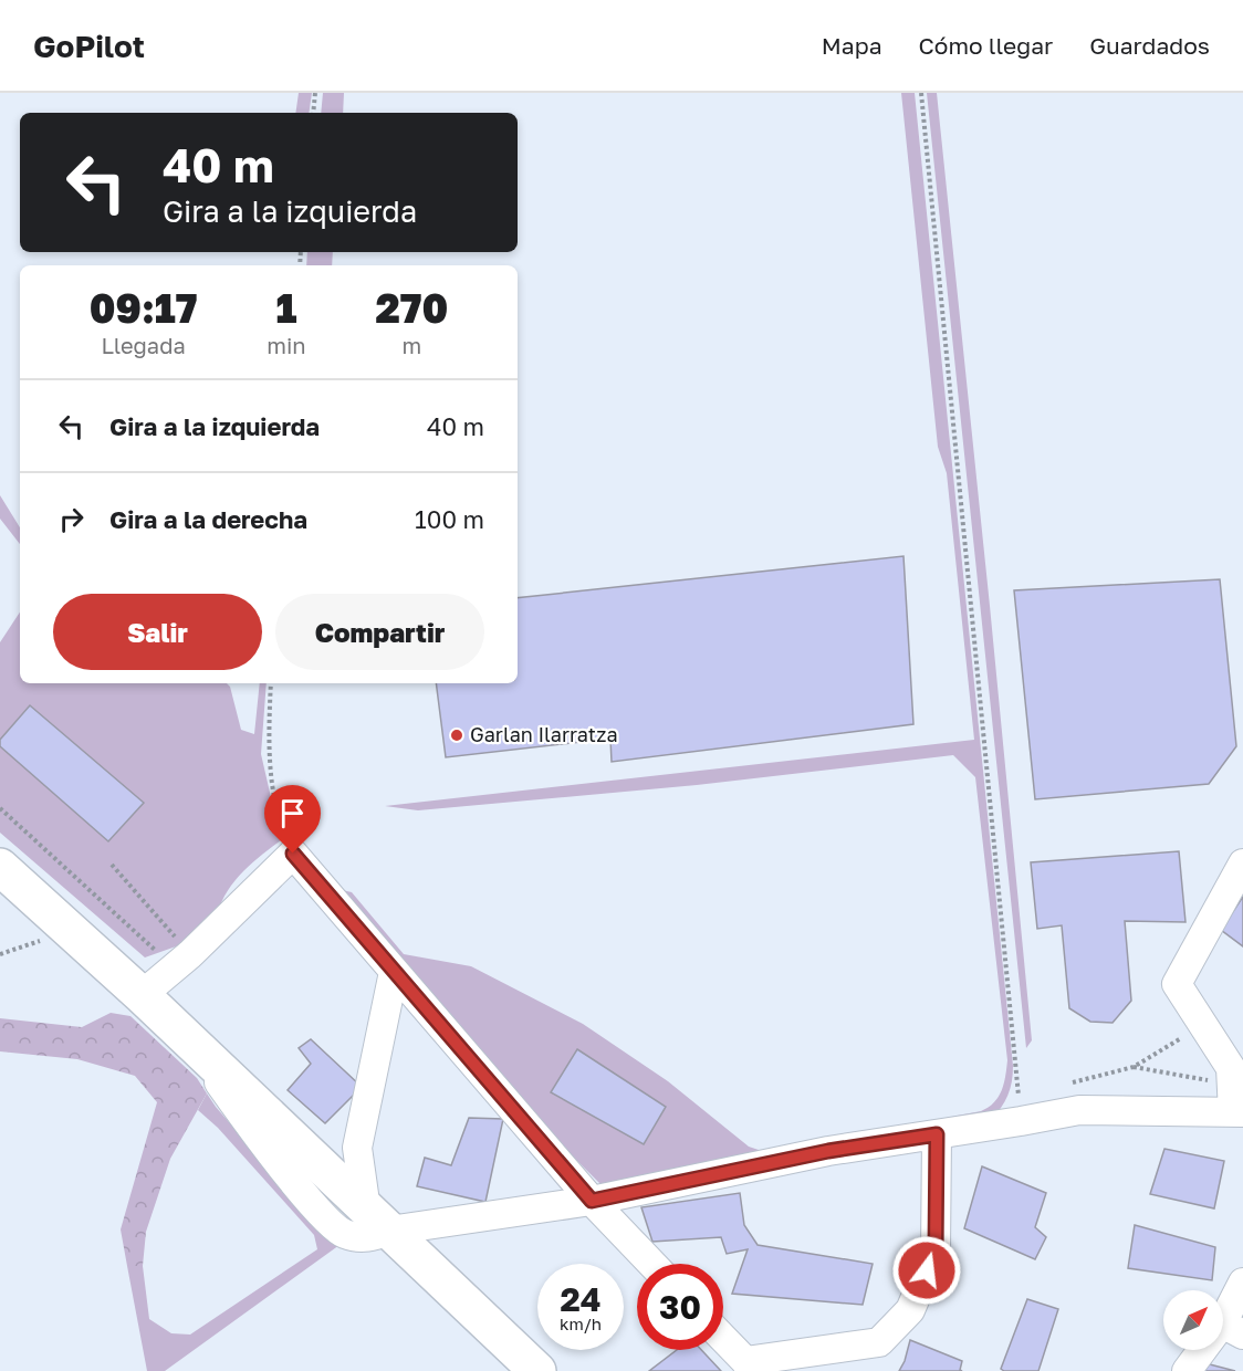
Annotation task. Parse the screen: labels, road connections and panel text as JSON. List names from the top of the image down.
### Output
{
  "places": ["Garlan Ilarratza"],
  "north": "top right",
  "page": {
    "header": "GoPilot",
    "nav": ["Mapa", "Cómo llegar", "Guardados"],
    "turn": ["40 m", "Gira a la izquierda"],
    "eta": [
      "09:17",
      "Llegada",
      "1",
      "min",
      "270",
      "m"
    ],
    "list": [
      {
        "name": "Gira a la izquierda",
        "value": "40 m"
      },
      {
        "name": "Gira a la derecha",
        "value": "100 m"
      }
    ],
    "buttons": ["Salir", "Compartir"],
    "speed": "24 km/h",
    "limit": "30"
  }
}
